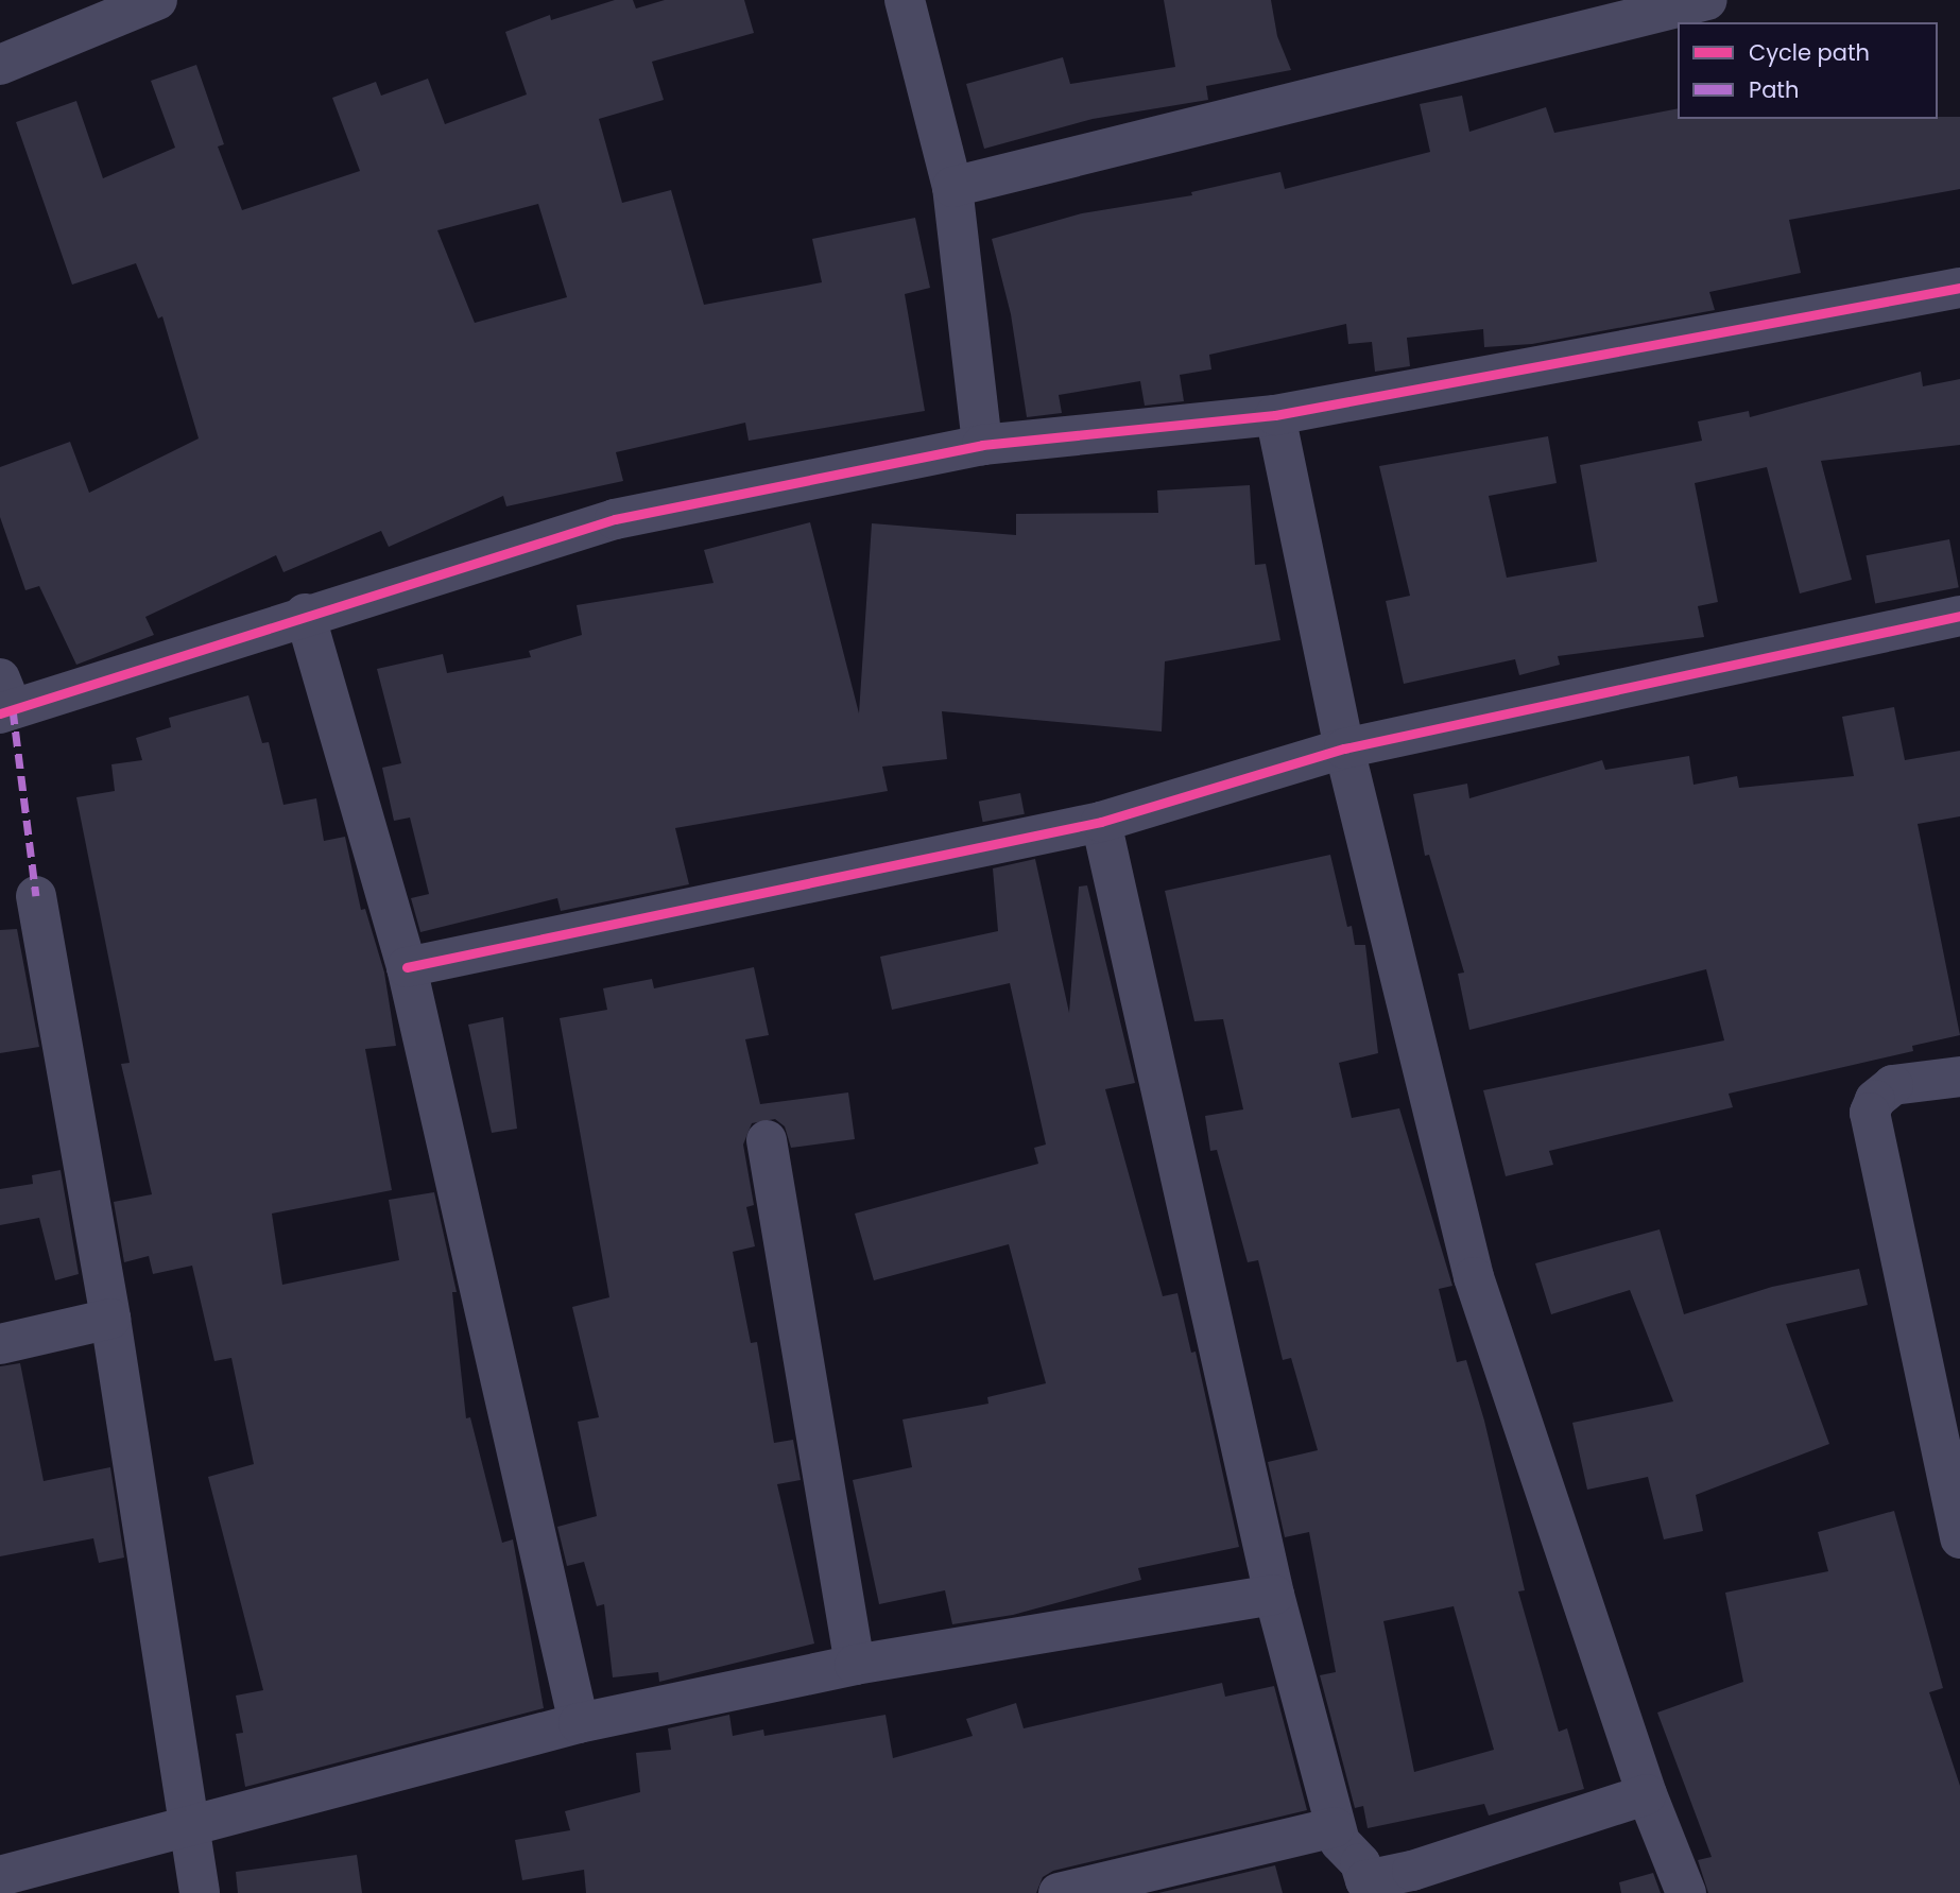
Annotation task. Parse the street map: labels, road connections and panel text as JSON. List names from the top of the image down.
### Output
{
  "legend": ["Cycle path", "Path"]
}
